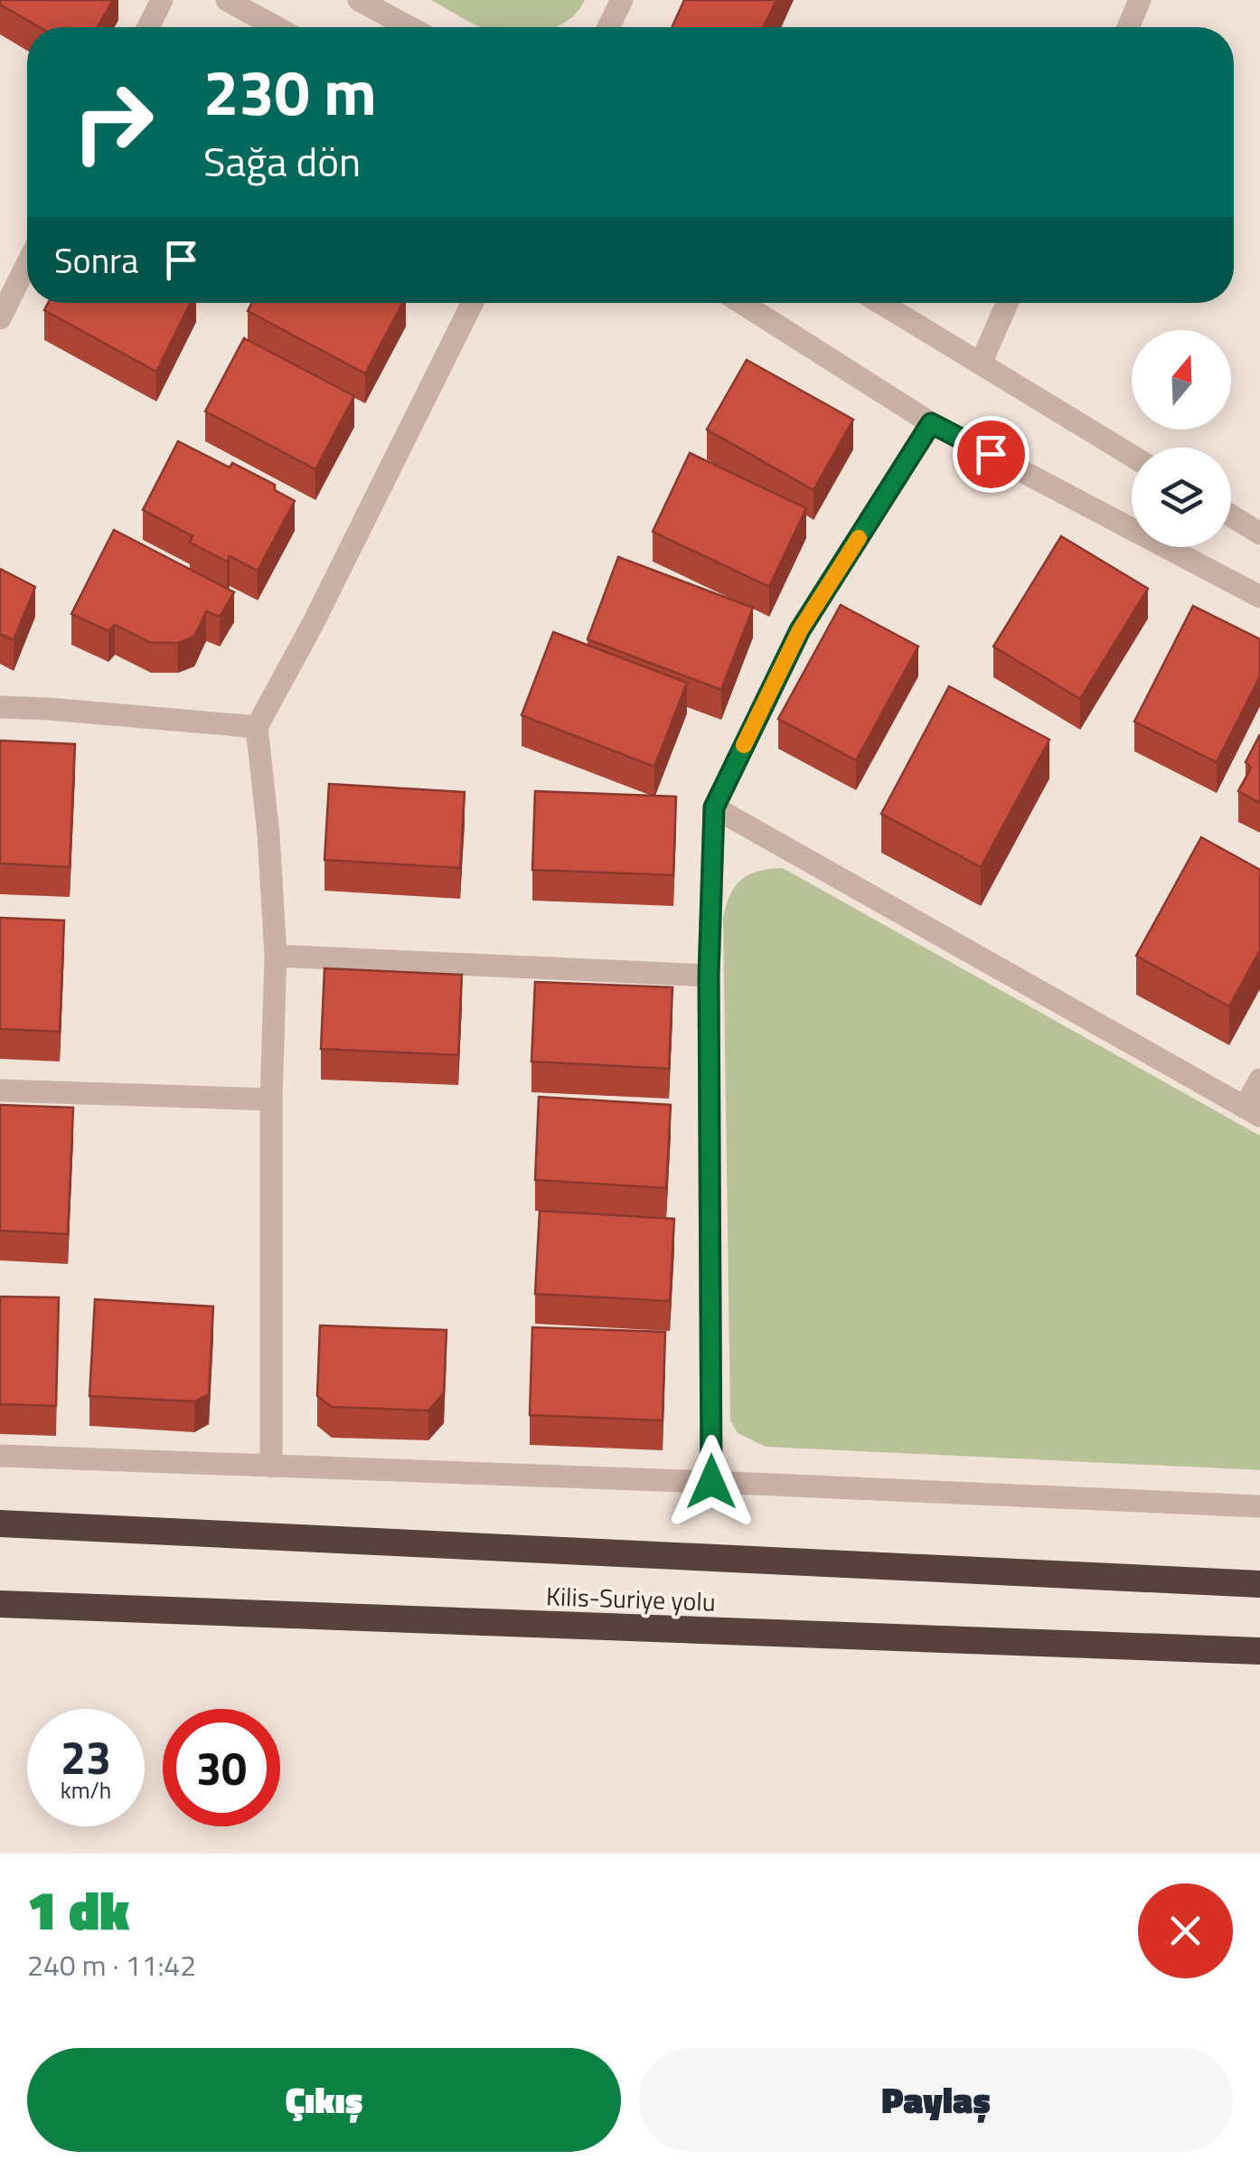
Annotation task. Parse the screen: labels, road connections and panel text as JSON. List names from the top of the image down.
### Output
{
  "streets": {
    "highway": ["Kilis-Suriye yolu"]
  },
  "north": "top",
  "page": {
    "turn": ["230 m", "Sağa dön"],
    "then": "Sonra",
    "speed": "23 km/h",
    "limit": "30",
    "heading": ["1 dk", "240 m · 11:42"],
    "buttons": ["Çıkış", "Paylaş"]
  }
}
